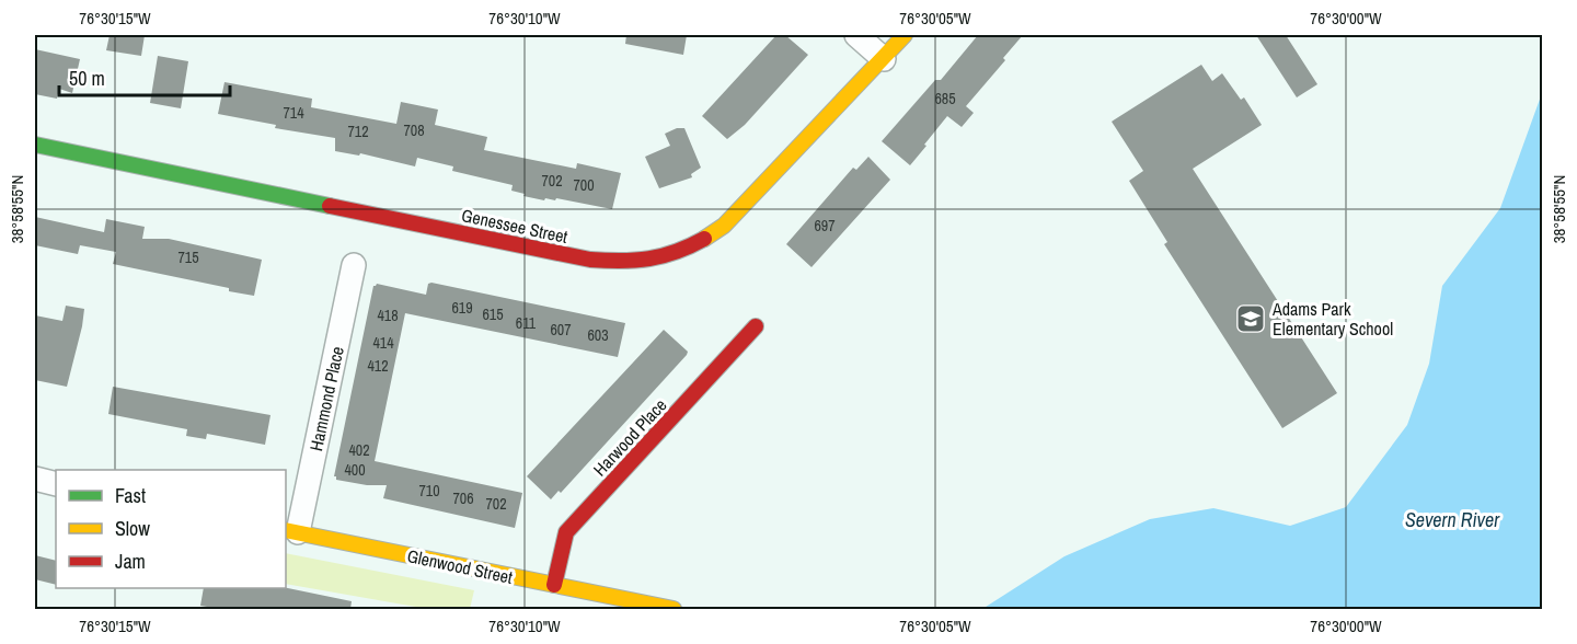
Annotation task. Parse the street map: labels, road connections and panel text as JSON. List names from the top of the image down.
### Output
{
  "streets": {
    "street": [
      "Genessee Street",
      "Hammond Place",
      "Harwood Place",
      "Glenwood Street"
    ]
  },
  "crossings": [
    ["Hammond Place", "Glenwood Street"],
    ["Harwood Place", "Glenwood Street"]
  ],
  "water": ["Severn River"],
  "places": {
    "school or university": ["Adams Park Elementary School"]
  },
  "house_numbers": [
    "685",
    "714",
    "708",
    "712",
    "702",
    "700",
    "697",
    "715",
    "619",
    "615",
    "418",
    "611",
    "607",
    "603",
    "414",
    "412",
    "402",
    "400",
    "710",
    "706",
    "702"
  ],
  "legend": ["Fast", "Slow", "Jam"],
  "scale_bar": "50 m",
  "coordinates": [
    "76°30'15\"W",
    "76°30'10\"W",
    "76°30'05\"W",
    "76°30'00\"W",
    "38°58'55\"N"
  ]
}
